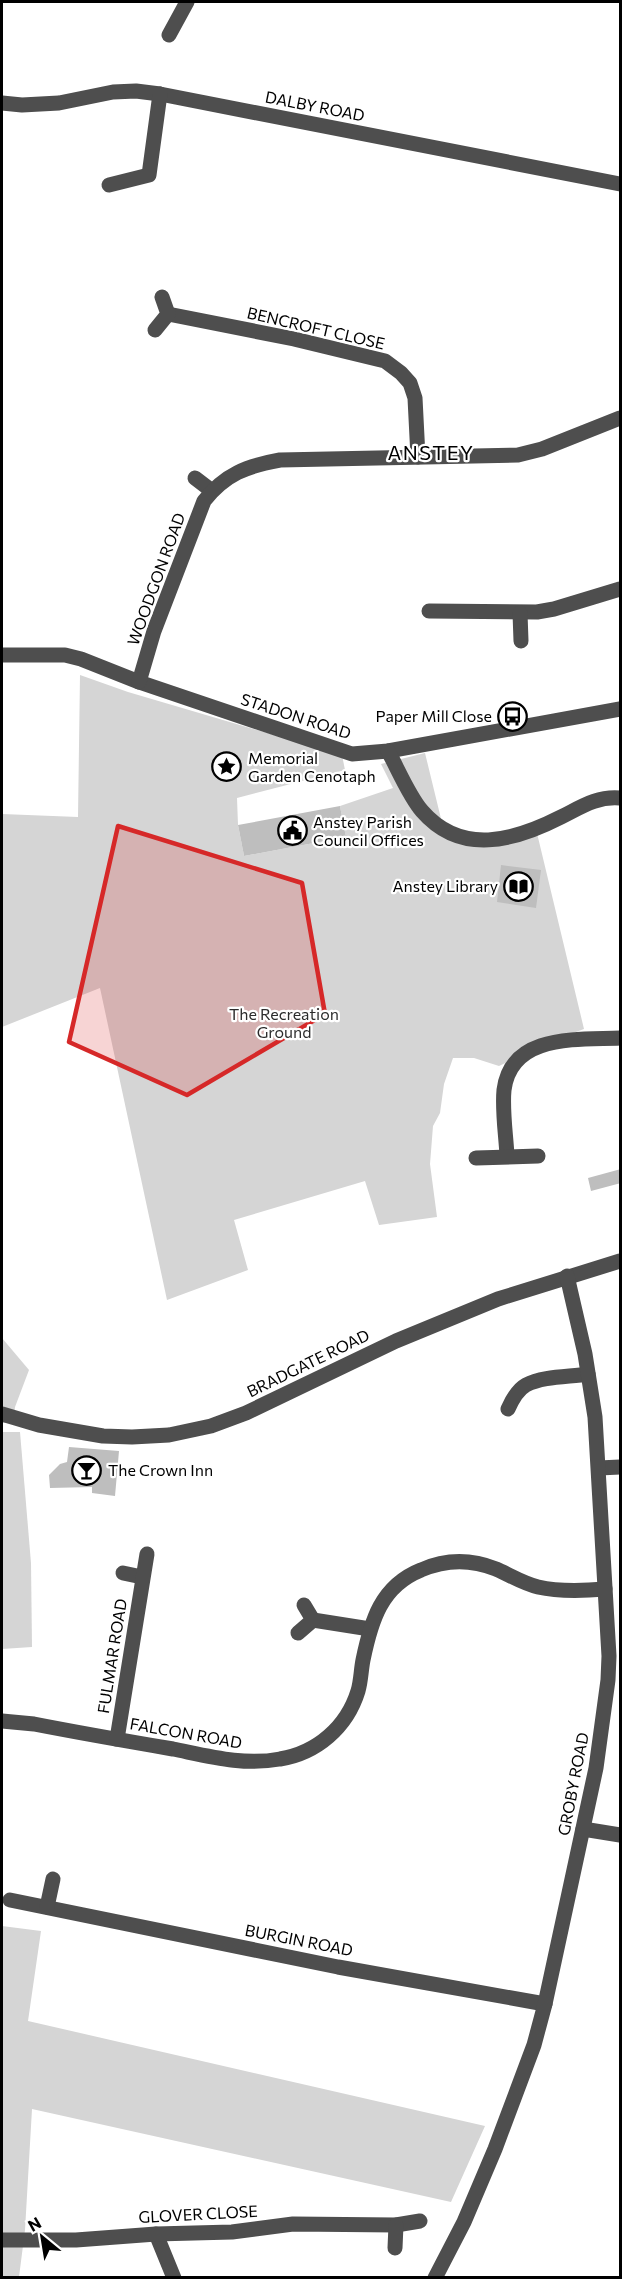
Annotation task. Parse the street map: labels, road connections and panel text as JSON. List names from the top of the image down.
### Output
{
  "streets": {
    "street": [
      "DALBY ROAD",
      "BENCROFT CLOSE",
      "WOODGON ROAD",
      "STADON ROAD",
      "BRADGATE ROAD",
      "FULMAR ROAD",
      "FALCON ROAD",
      "GROBY ROAD",
      "BURGIN ROAD",
      "GLOVER CLOSE"
    ]
  },
  "crossings": [
    ["BENCROFT CLOSE", "WOODGON ROAD"],
    ["WOODGON ROAD", "STADON ROAD"],
    ["BRADGATE ROAD", "GROBY ROAD"],
    ["FULMAR ROAD", "FALCON ROAD"],
    ["FALCON ROAD", "GROBY ROAD"],
    ["GROBY ROAD", "BURGIN ROAD"]
  ],
  "districts": ["ANSTEY"],
  "parks": ["The Recreation Ground"],
  "places": {
    "bus stop": ["Paper Mill Close"],
    "place": ["Memorial Garden Cenotaph"],
    "public building": ["Anstey Parish Council Offices"],
    "library": ["Anstey Library"],
    "bar": ["The Crown Inn"]
  },
  "north": "top left"
}
